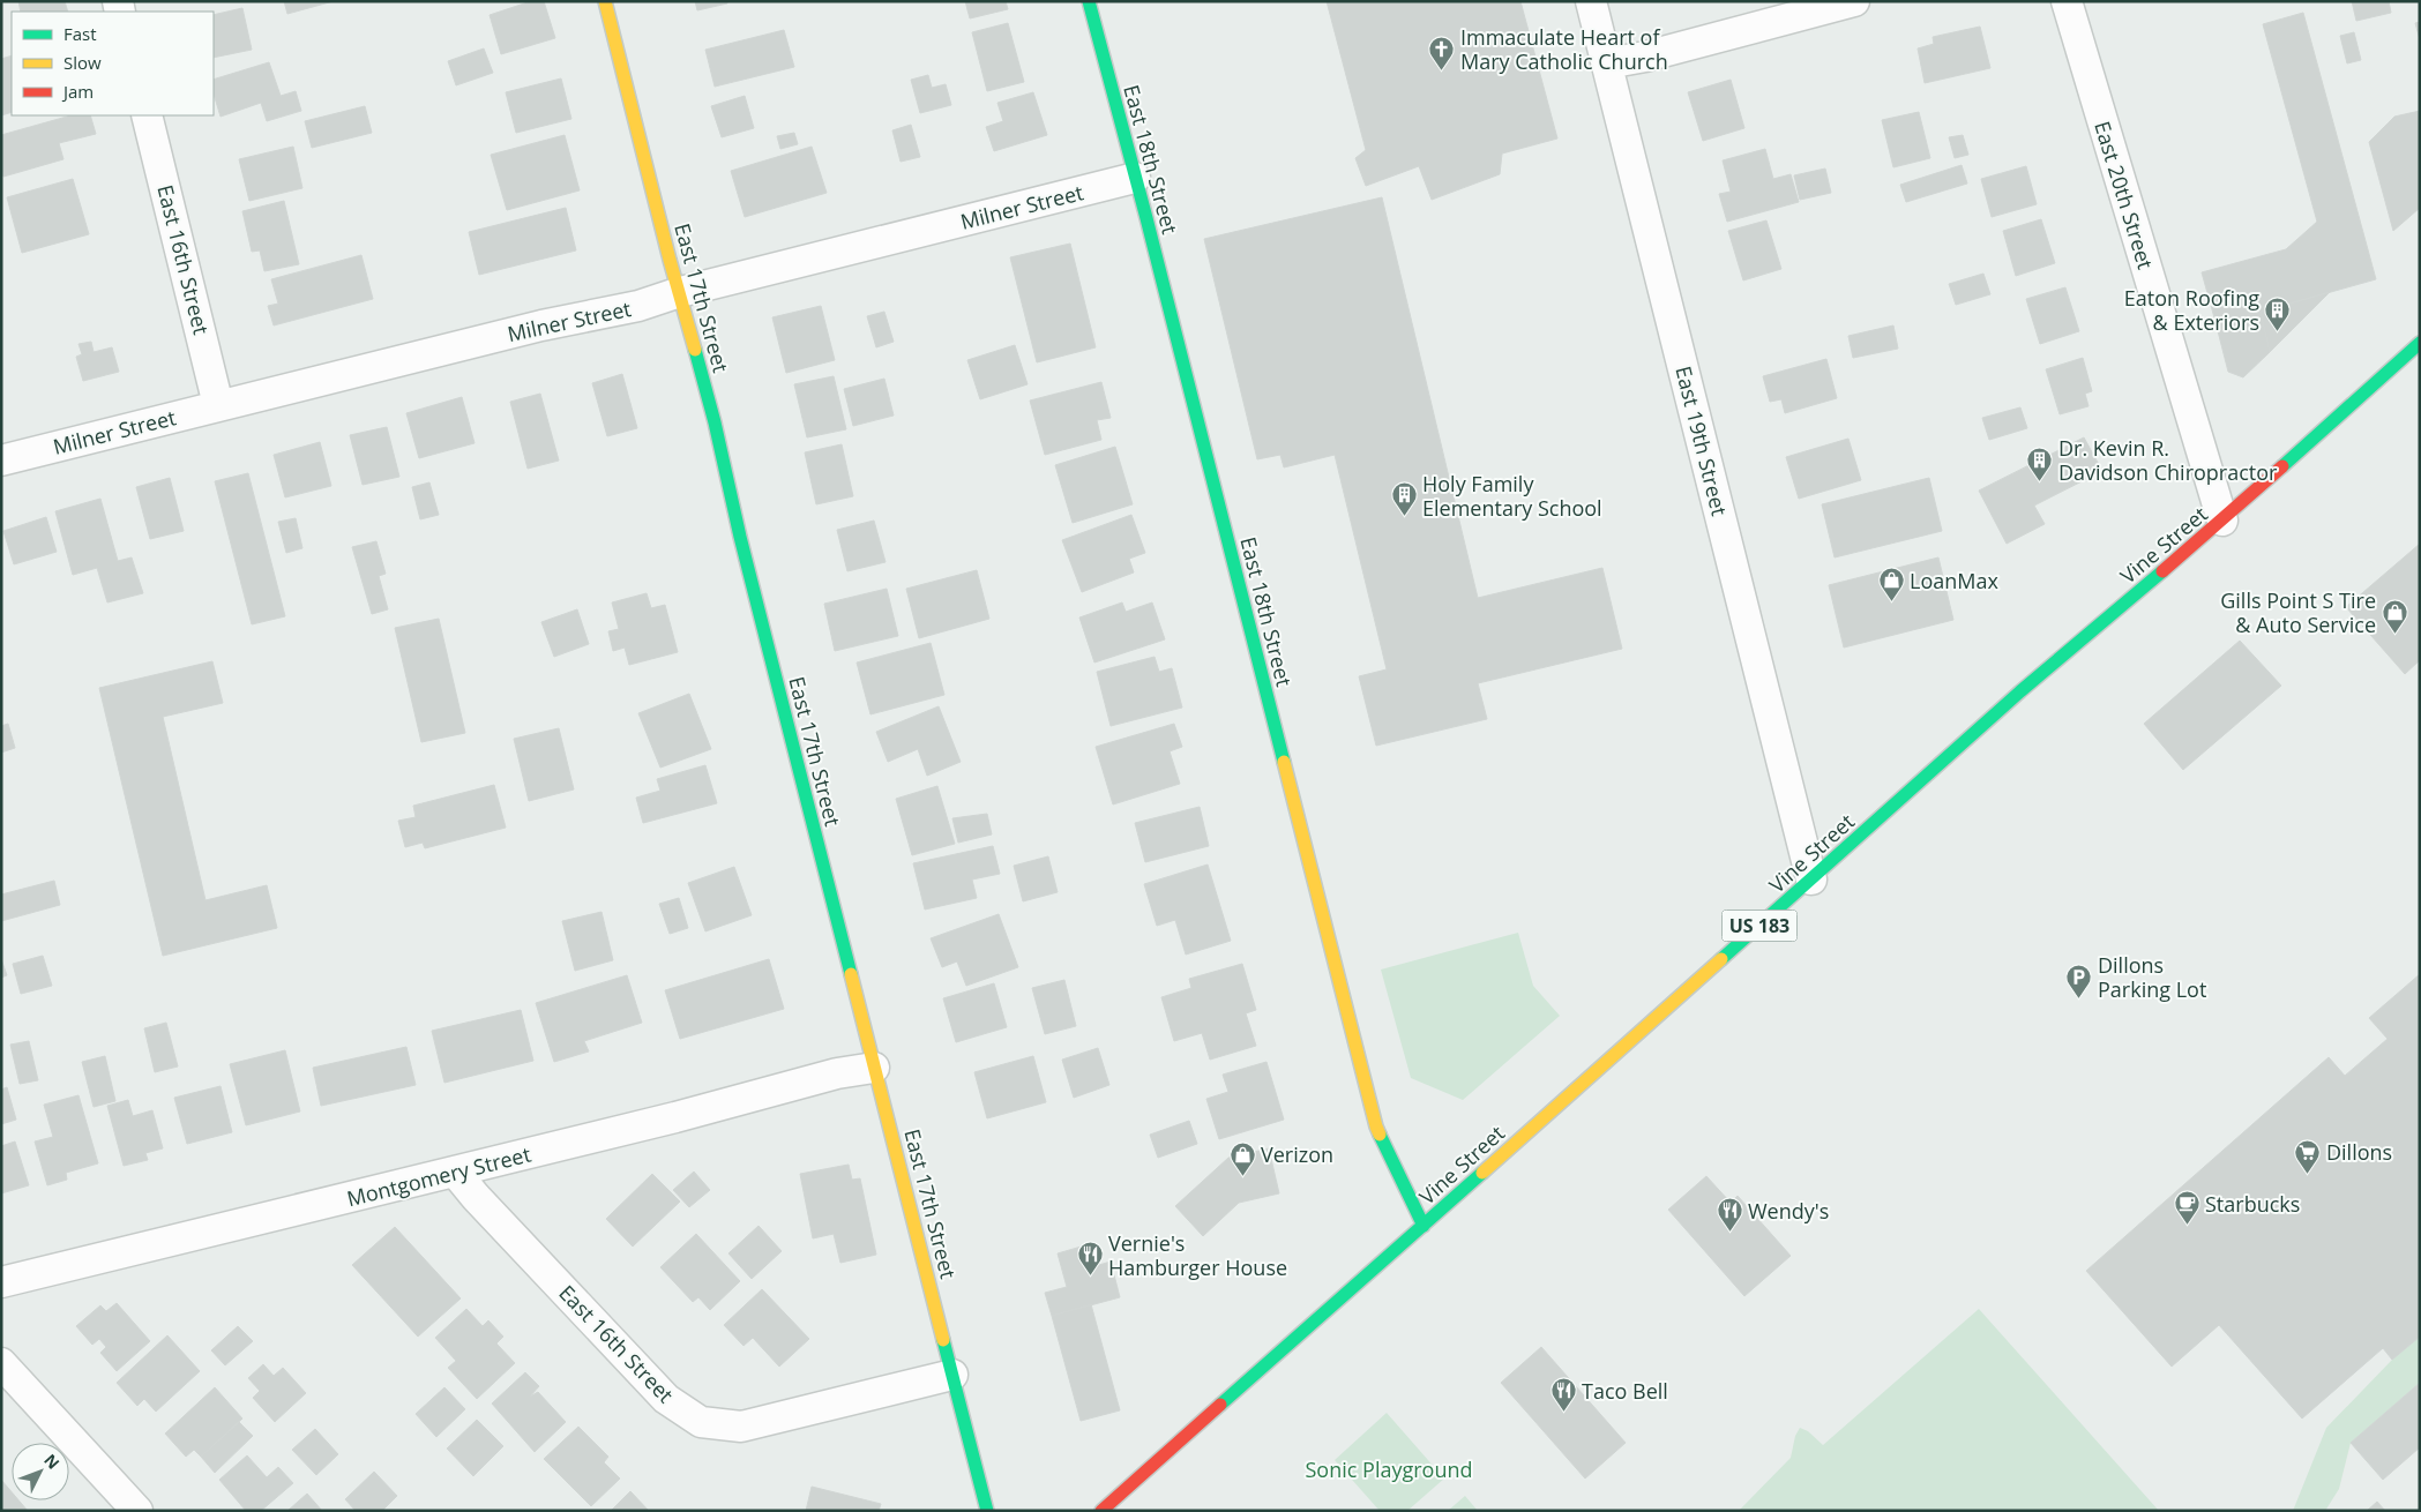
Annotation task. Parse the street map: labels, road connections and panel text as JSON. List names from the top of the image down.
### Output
{
  "streets": {
    "street": [
      "East 18th Street",
      "East 20th Street",
      "Milner Street",
      "East 16th Street",
      "East 17th Street",
      "East 19th Street",
      "Vine Street",
      "US 183",
      "Montgomery Street"
    ]
  },
  "crossings": [
    ["East 18th Street", "Milner Street"],
    ["East 18th Street", "Vine Street"],
    ["East 20th Street", "Vine Street"],
    ["Milner Street", "East 16th Street"],
    ["Milner Street", "East 17th Street"],
    ["East 16th Street", "East 17th Street"],
    ["East 16th Street", "Montgomery Street"],
    ["East 17th Street", "Montgomery Street"],
    ["East 19th Street", "Vine Street"]
  ],
  "parks": ["Sonic Playground"],
  "places": {
    "church": ["Immaculate Heart of Mary Catholic Church"],
    "building": ["Eaton Roofing & Exteriors", "Dr. Kevin R. Davidson Chiropractor", "Holy Family Elementary School"],
    "shop": ["LoanMax", "Gills Point S Tire & Auto Service", "Verizon"],
    "parking": ["Dillons Parking Lot"],
    "supermarket": ["Dillons"],
    "cafe": ["Starbucks"],
    "restaurant": ["Wendy's", "Vernie's Hamburger House", "Taco Bell"]
  },
  "legend": ["Fast", "Slow", "Jam"],
  "north": "top right"
}
